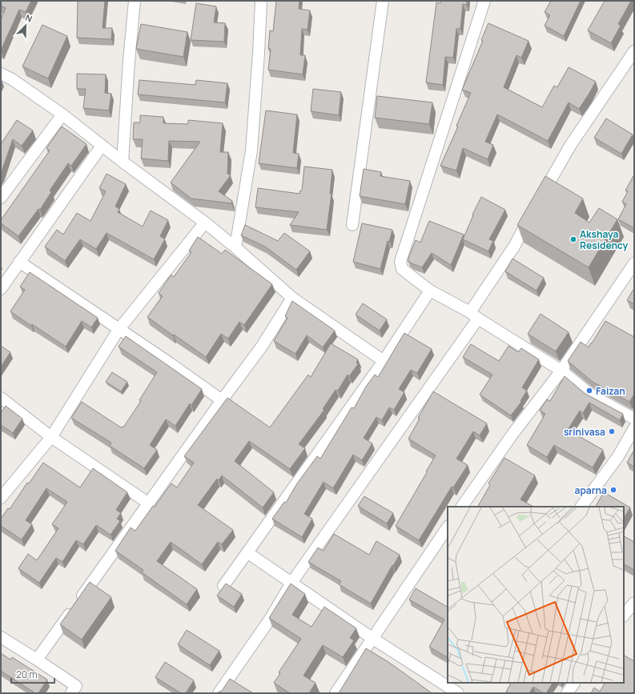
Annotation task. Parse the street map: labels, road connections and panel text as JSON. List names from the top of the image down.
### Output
{
  "places": [
    "Akshaya Residency",
    "Faizan",
    "srinivasa",
    "aparna"
  ],
  "scale_bar": "20 m",
  "north": "top right"
}
